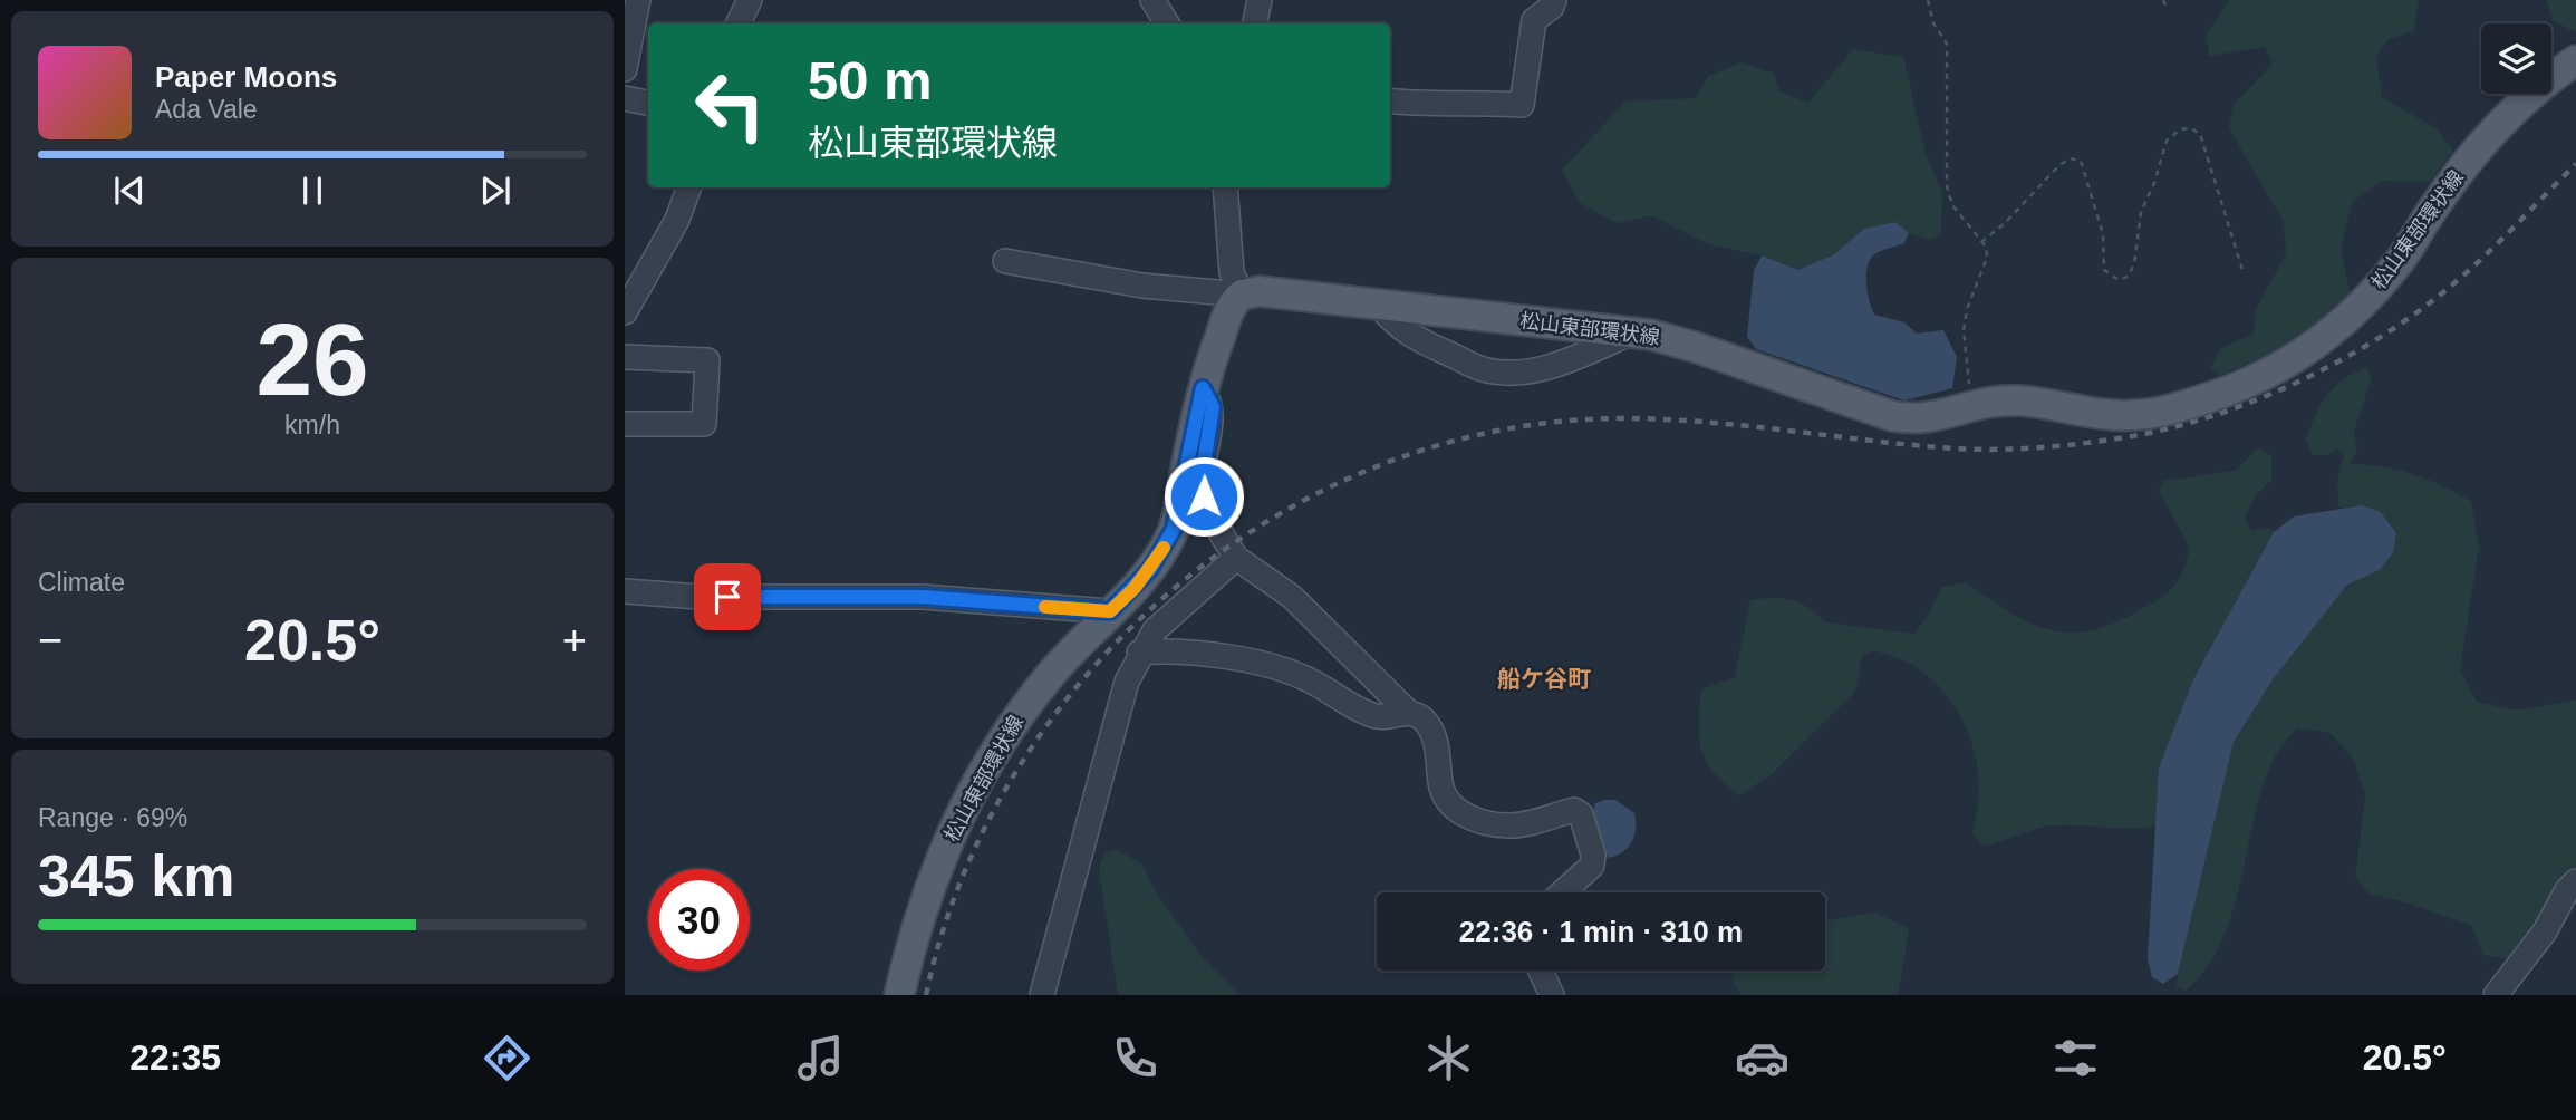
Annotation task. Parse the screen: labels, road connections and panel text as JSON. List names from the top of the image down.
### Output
{
  "streets": {
    "main road": ["松山東部環状線"]
  },
  "districts": ["船ケ谷町"],
  "page": {
    "turn": ["50 m", "松山東部環状線"],
    "song": ["Paper Moons", "Ada Vale"],
    "tile": [
      ["26", "km/h"],
      "Climate",
      ["Range · 69%", "345 km"]
    ],
    "heat": ["−", "20.5°", "+"],
    "limit": "30",
    "trip": "22:36 · 1 min · 310 m",
    "tabs": ["22:35", "20.5°"]
  }
}
